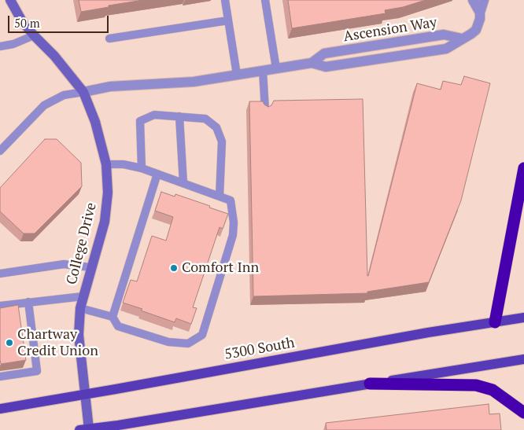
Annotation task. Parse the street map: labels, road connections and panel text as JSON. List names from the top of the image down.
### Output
{
  "streets": {
    "main road": ["5300 South"],
    "street": ["Ascension Way", "College Drive"]
  },
  "crossings": [
    ["Ascension Way", "College Drive"],
    ["College Drive", "5300 South"]
  ],
  "places": ["Comfort Inn", "Chartway Credit Union"],
  "scale_bar": "50 m"
}
